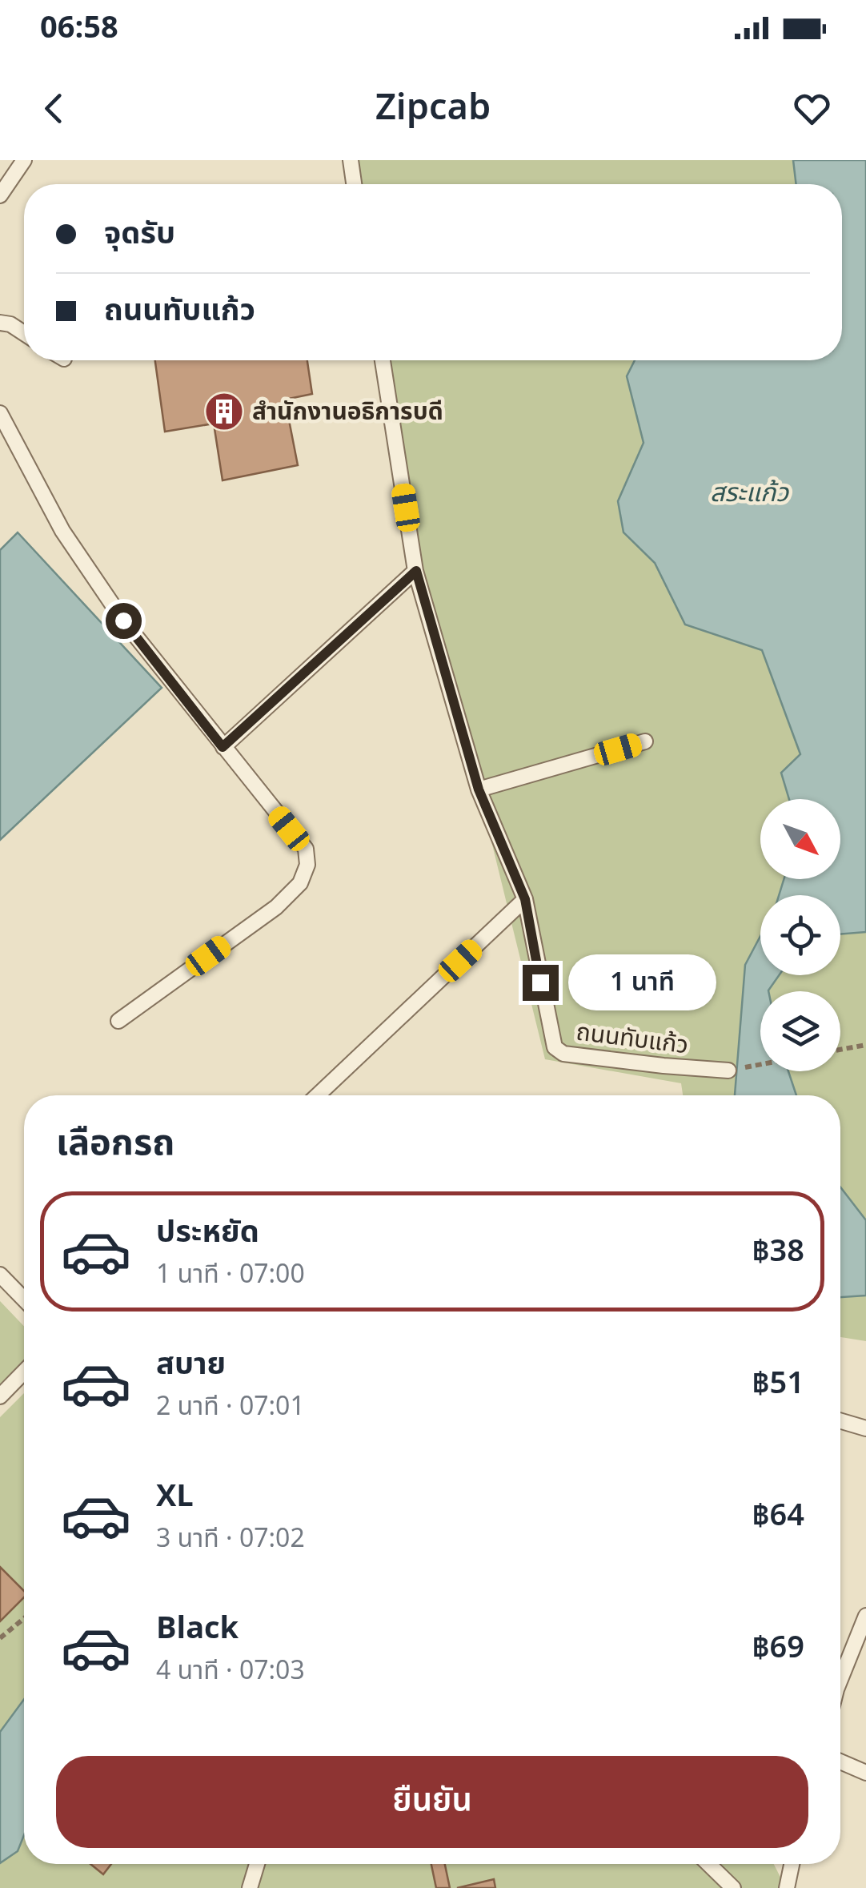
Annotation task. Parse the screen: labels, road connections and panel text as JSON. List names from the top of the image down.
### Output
{
  "streets": {
    "lane": ["ถนนทับแก้ว"]
  },
  "water": ["สระแก้ว"],
  "places": {
    "building": ["สำนักงานอธิการบดี"]
  },
  "north": "bottom right",
  "page": {
    "status": "06:58",
    "header": "Zipcab",
    "banner": ["จุดรับ", "ถนนทับแก้ว"],
    "bubble": "1 นาที",
    "heading": "เลือกรถ",
    "list": [
      {
        "name": "ประหยัด",
        "note": "1 นาที · 07:00",
        "value": "฿38"
      },
      {
        "name": "สบาย",
        "note": "2 นาที · 07:01",
        "value": "฿51"
      },
      {
        "name": "XL",
        "note": "3 นาที · 07:02",
        "value": "฿64"
      },
      {
        "name": "Black",
        "note": "4 นาที · 07:03",
        "value": "฿69"
      }
    ],
    "buttons": "ยืนยัน"
  }
}
